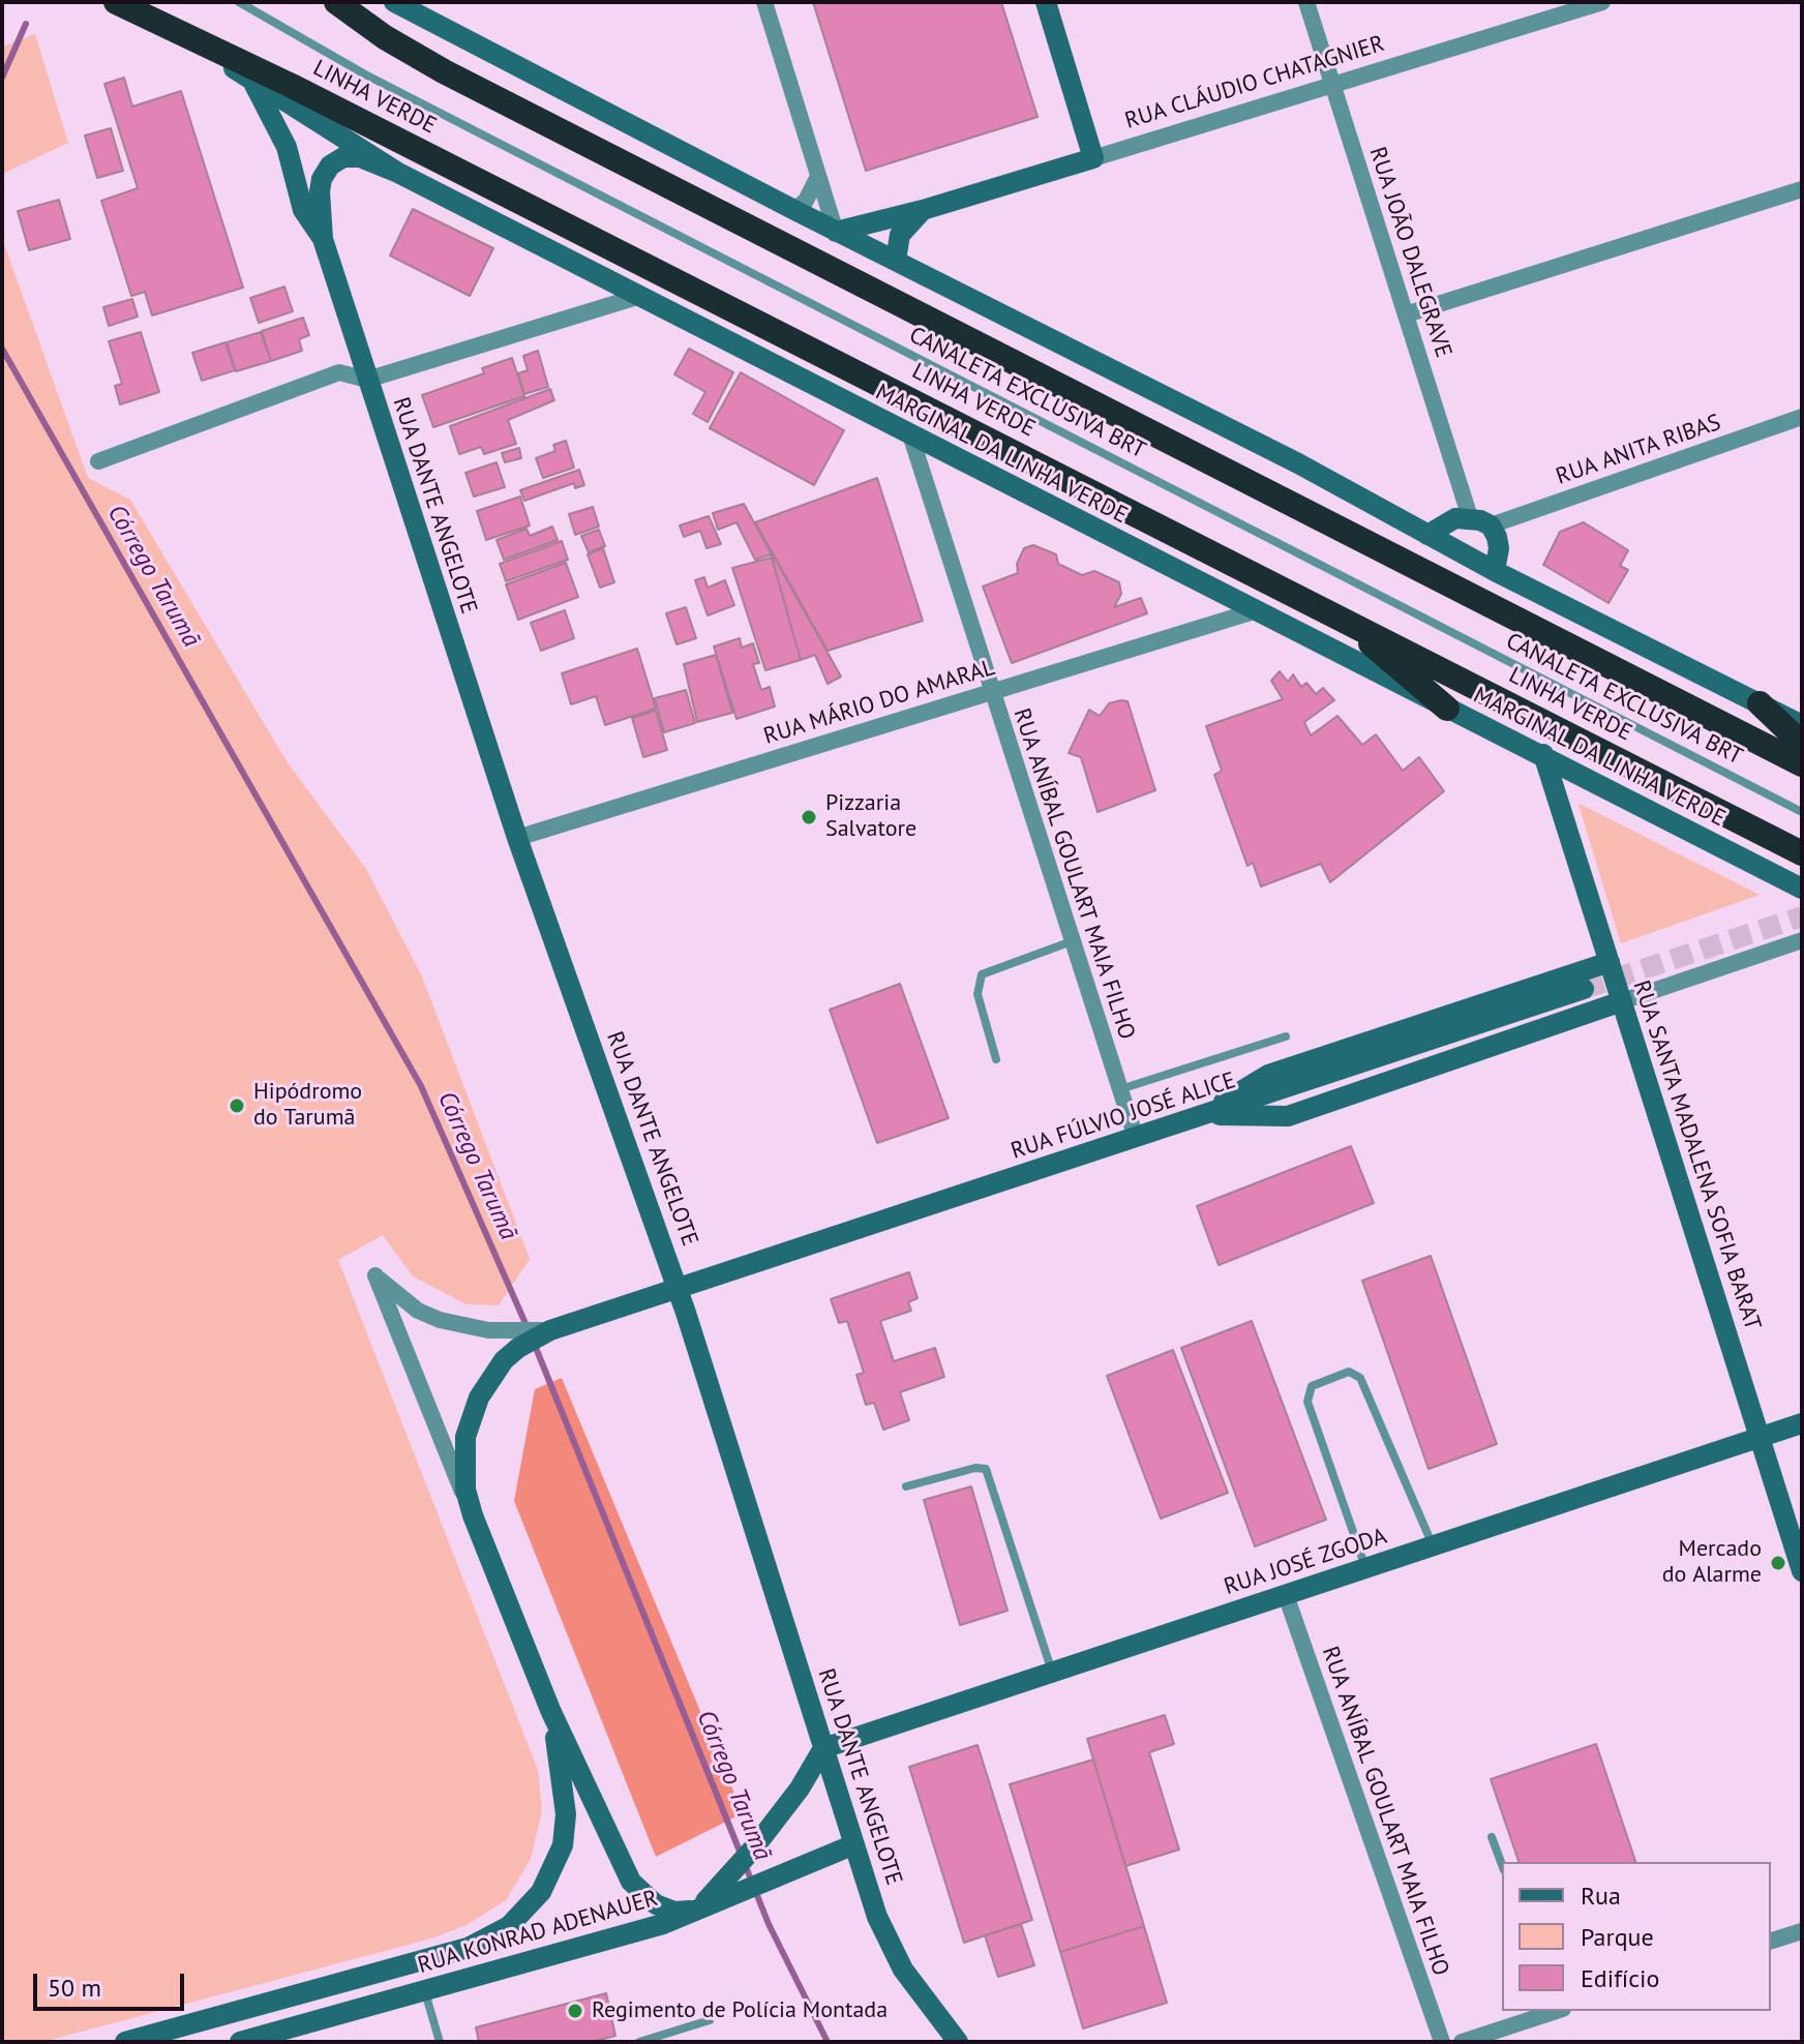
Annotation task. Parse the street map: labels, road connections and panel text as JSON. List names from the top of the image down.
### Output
{
  "streets": {
    "highway": ["LINHA VERDE"],
    "main road": [
      "RUA CLÁUDIO CHATAGNIER",
      "MARGINAL DA LINHA VERDE",
      "RUA DANTE ANGELOTE",
      "RUA FÚLVIO JOSÉ ALICE",
      "RUA SANTA MADALENA SOFIA BARAT",
      "RUA JOSÉ ZGODA",
      "RUA KONRAD ADENAUER"
    ],
    "street": [
      "RUA JOÃO DALEGRAVE",
      "RUA ANITA RIBAS",
      "RUA MÁRIO DO AMARAL",
      "RUA ANÍBAL GOULART MAIA FILHO"
    ],
    "lane": ["CANALETA EXCLUSIVA BRT"]
  },
  "crossings": [
    ["RUA CLÁUDIO CHATAGNIER", "RUA JOÃO DALEGRAVE"],
    ["LINHA VERDE", "MARGINAL DA LINHA VERDE"],
    ["MARGINAL DA LINHA VERDE", "RUA DANTE ANGELOTE"],
    ["MARGINAL DA LINHA VERDE", "RUA MÁRIO DO AMARAL"],
    ["MARGINAL DA LINHA VERDE", "RUA ANÍBAL GOULART MAIA FILHO"],
    ["MARGINAL DA LINHA VERDE", "RUA SANTA MADALENA SOFIA BARAT"],
    ["RUA DANTE ANGELOTE", "RUA MÁRIO DO AMARAL"],
    ["RUA DANTE ANGELOTE", "RUA FÚLVIO JOSÉ ALICE"],
    ["RUA DANTE ANGELOTE", "RUA JOSÉ ZGODA"],
    ["RUA DANTE ANGELOTE", "RUA KONRAD ADENAUER"],
    ["RUA MÁRIO DO AMARAL", "RUA ANÍBAL GOULART MAIA FILHO"],
    ["RUA ANÍBAL GOULART MAIA FILHO", "RUA FÚLVIO JOSÉ ALICE"],
    ["RUA ANÍBAL GOULART MAIA FILHO", "RUA JOSÉ ZGODA"],
    ["RUA FÚLVIO JOSÉ ALICE", "RUA KONRAD ADENAUER"],
    ["RUA SANTA MADALENA SOFIA BARAT", "RUA JOSÉ ZGODA"],
    ["RUA JOSÉ ZGODA", "RUA KONRAD ADENAUER"]
  ],
  "water": ["Córrego Tarumã"],
  "places": [
    "Pizzaria Salvatore",
    "Hipódromo do Tarumã",
    "Mercado do Alarme",
    "Regimento de Polícia Montada"
  ],
  "legend": ["Rua", "Parque", "Edifício"],
  "scale_bar": "50 m"
}
